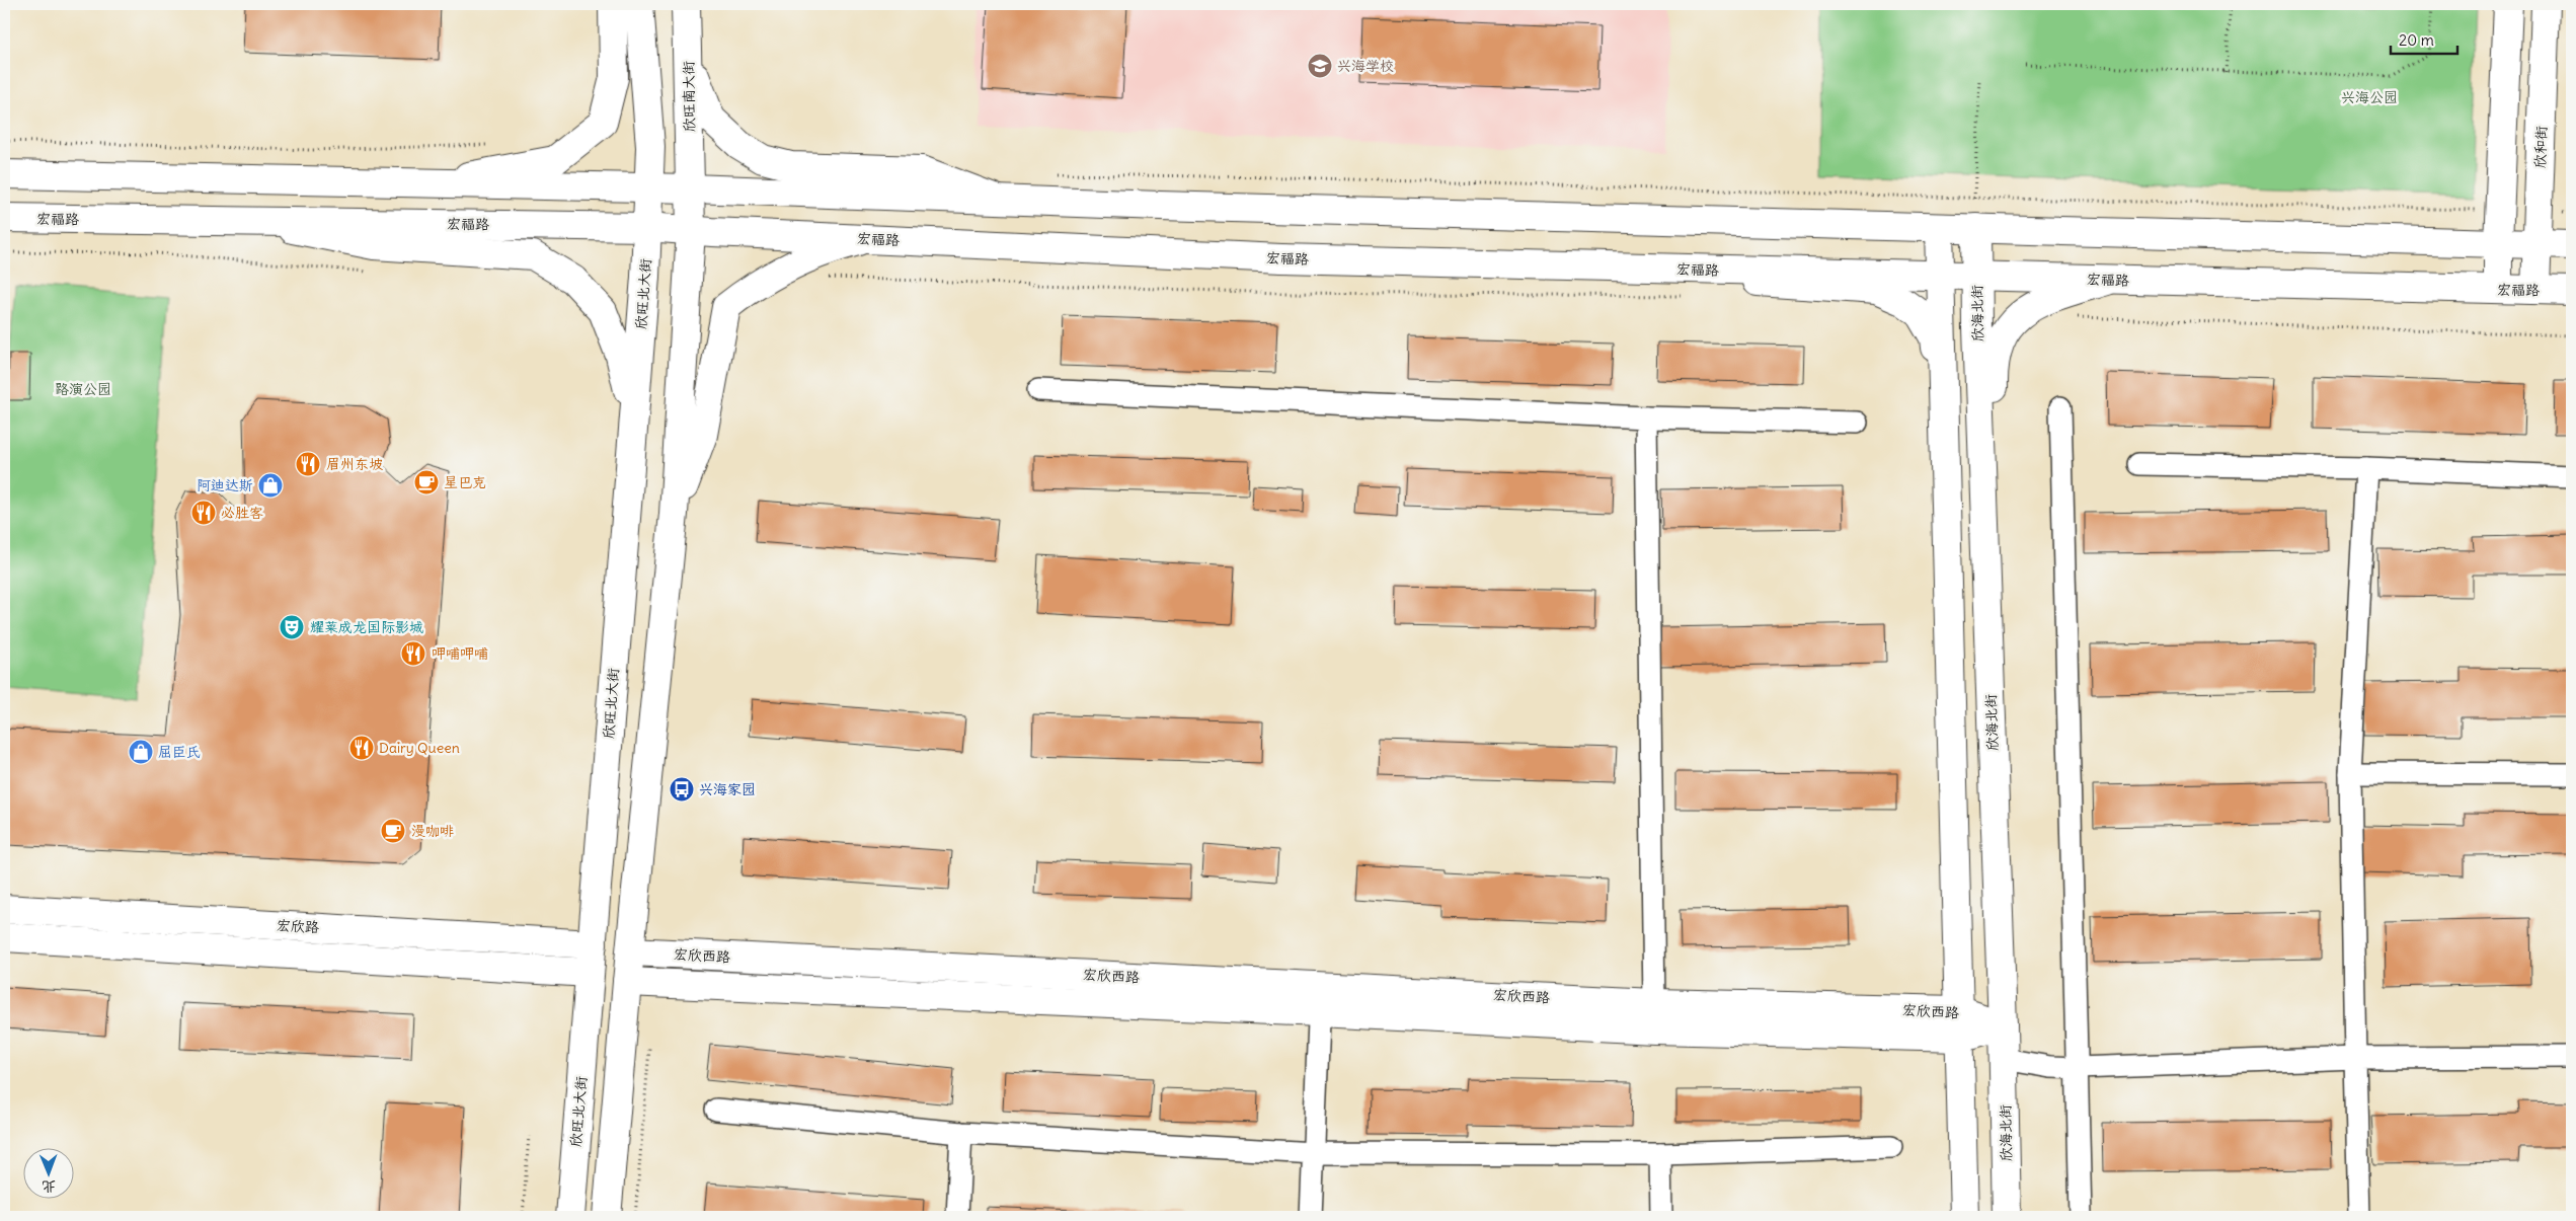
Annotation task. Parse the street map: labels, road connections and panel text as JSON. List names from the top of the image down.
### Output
{
  "streets": {
    "main road": [
      "欣旺南大街",
      "欣和街",
      "宏福路",
      "欣旺北大街",
      "欣海北街",
      "宏欣路",
      "宏欣西路"
    ]
  },
  "crossings": [
    ["欣和街", "宏福路"],
    ["宏福路", "欣旺北大街"],
    ["宏福路", "欣海北街"],
    ["欣旺北大街", "宏欣路"],
    ["欣海北街", "宏欣西路"]
  ],
  "parks": ["兴海公园", "路演公园"],
  "places": {
    "school or university": ["兴海学校"],
    "restaurant": [
      "眉州东坡",
      "必胜客",
      "呷哺呷哺",
      "Dairy Queen"
    ],
    "cafe": ["星巴克", "漫咖啡"],
    "shop": ["阿迪达斯", "屈臣氏"],
    "theatre": ["耀莱成龙国际影城"],
    "bus stop": ["兴海家园"]
  },
  "scale_bar": "20 m",
  "north": "bottom"
}
